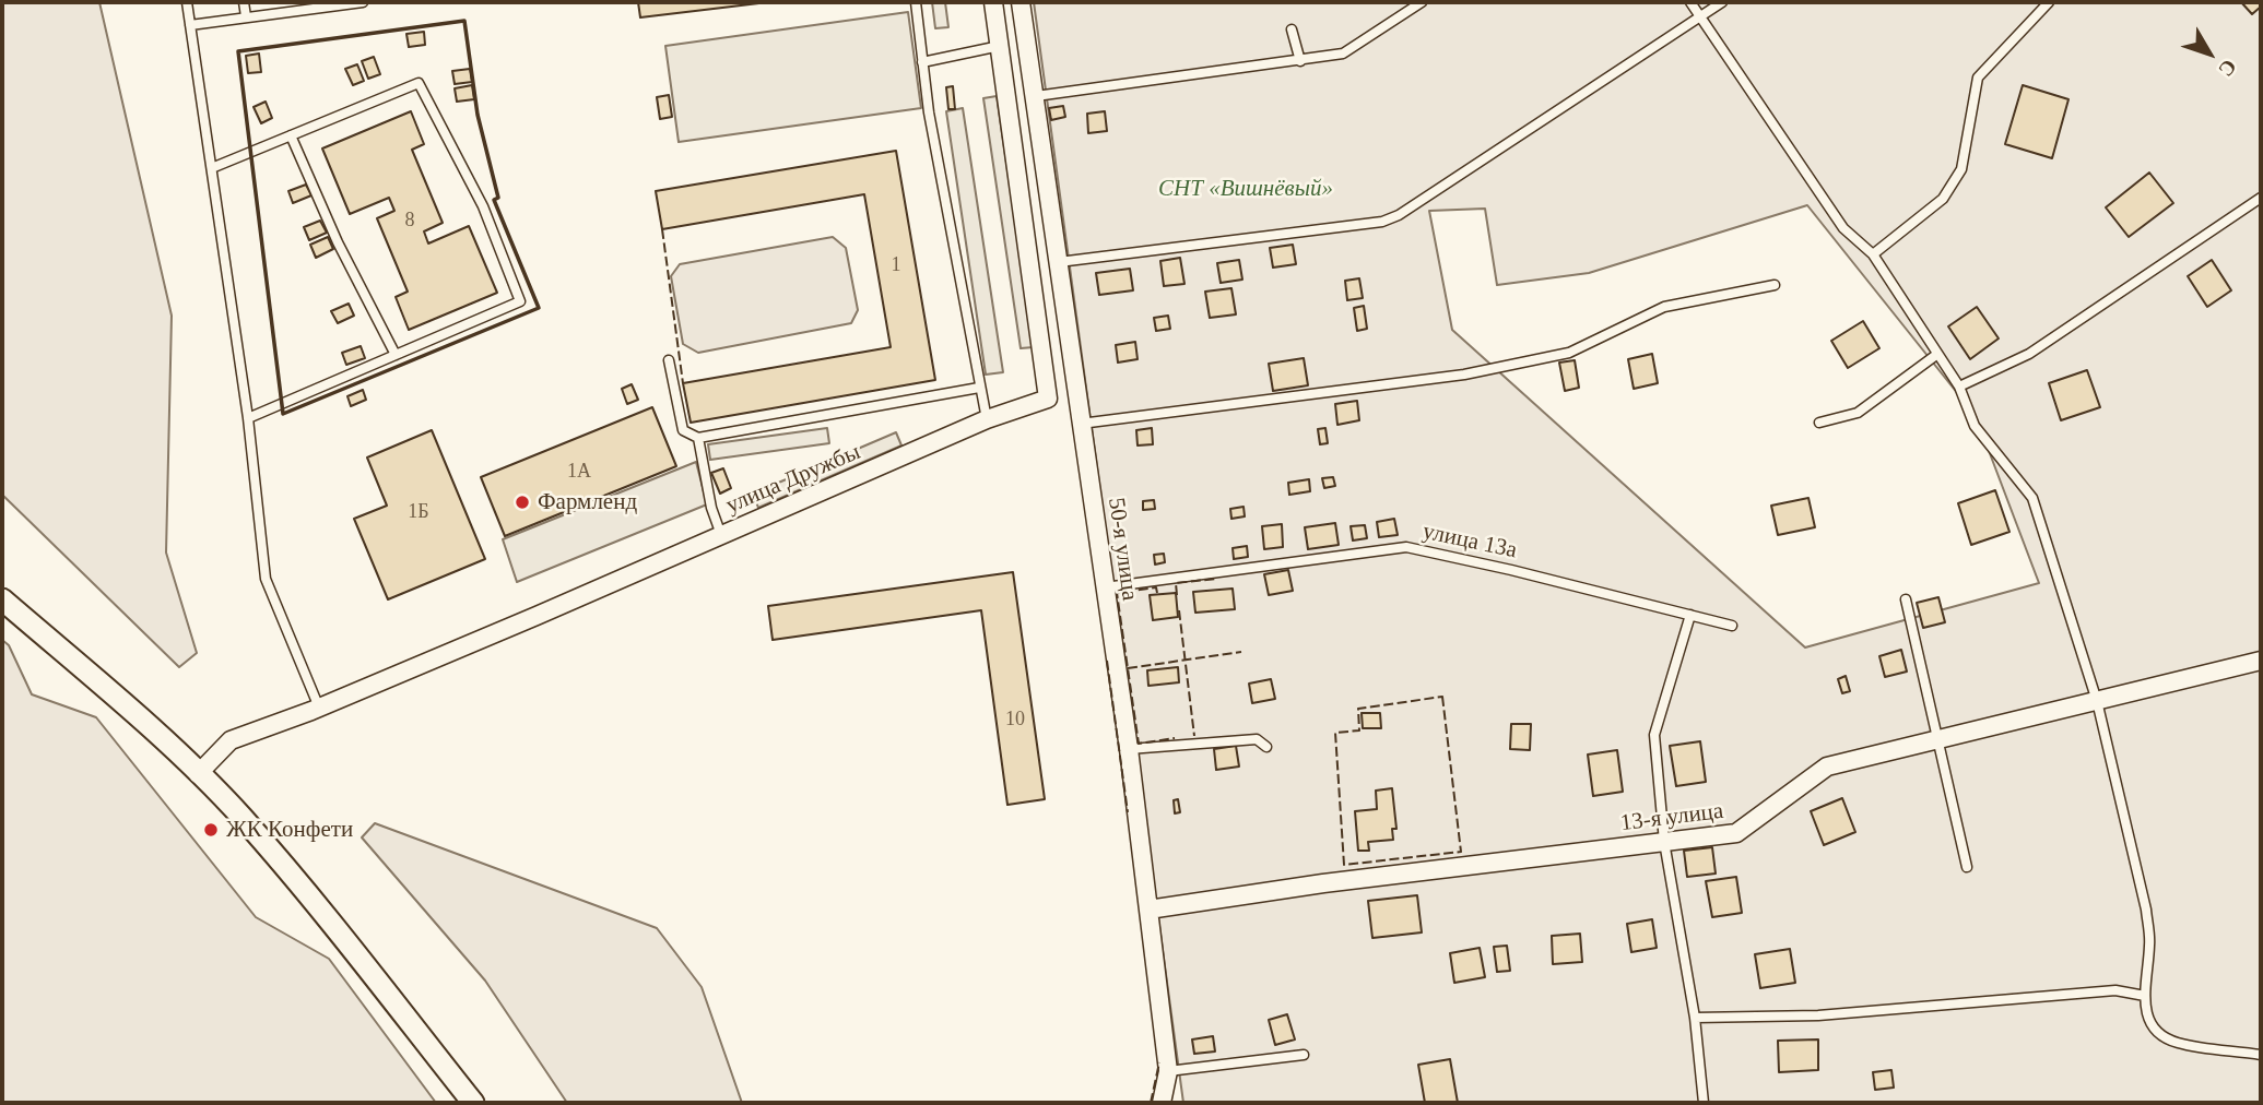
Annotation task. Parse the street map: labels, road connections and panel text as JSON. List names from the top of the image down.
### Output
{
  "streets": {
    "street": ["улица Дружбы", "50-я улица", "13-я улица"],
    "lane": ["улица 13а"]
  },
  "crossings": [
    ["улица 13а", "50-я улица"],
    ["50-я улица", "13-я улица"]
  ],
  "parks": ["СНТ «Вишнёвый»"],
  "places": ["Фармленд", "ЖК Конфети"],
  "house_numbers": [
    "8",
    "1",
    "1А",
    "1Б",
    "10"
  ],
  "north": "bottom right"
}
